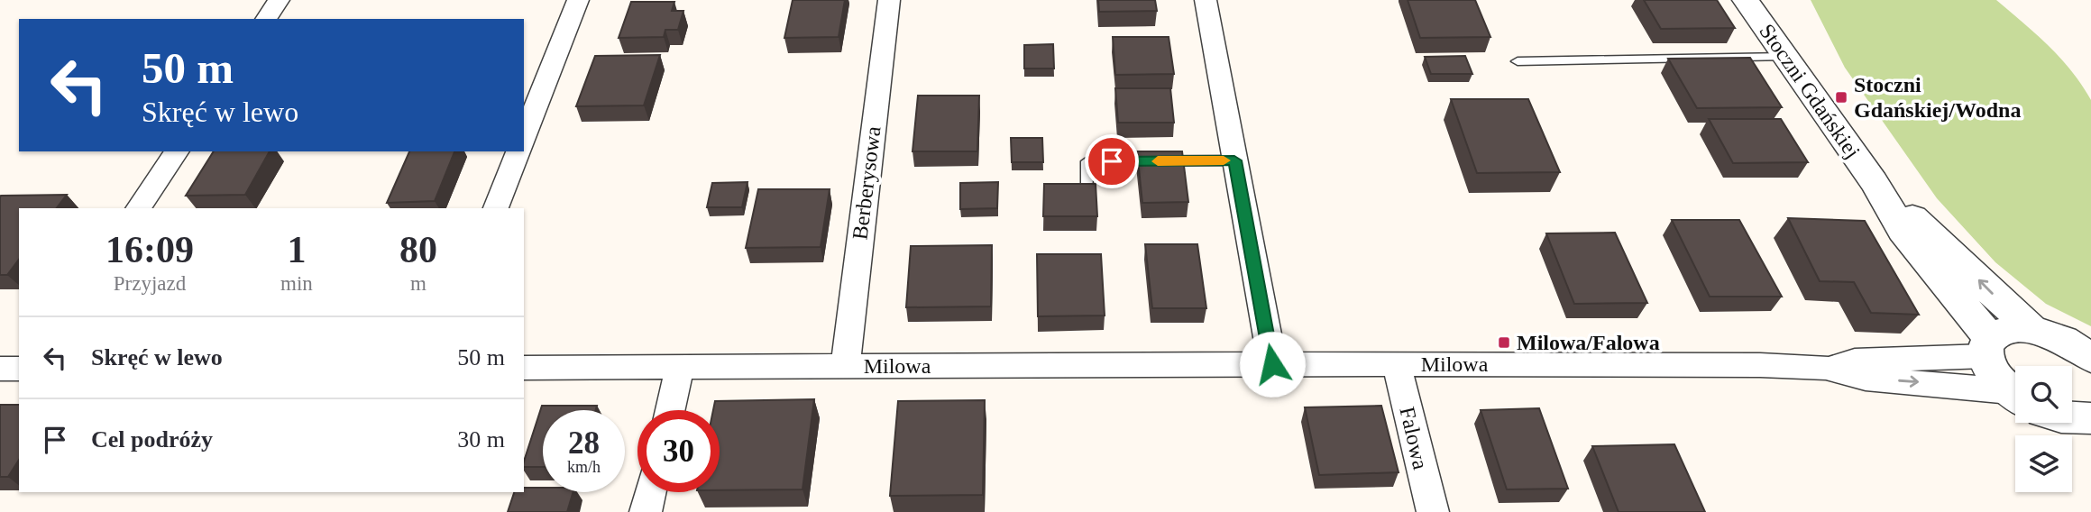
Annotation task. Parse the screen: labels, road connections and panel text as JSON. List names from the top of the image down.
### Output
{
  "streets": {
    "street": [
      "Stoczni Gdańskiej",
      "Berberysowa",
      "Milowa",
      "Falowa"
    ]
  },
  "crossings": [
    ["Stoczni Gdańskiej", "Milowa"],
    ["Berberysowa", "Milowa"],
    ["Milowa", "Falowa"]
  ],
  "places": {
    "transit": ["Stoczni Gdańskiej/Wodna", "Milowa/Falowa"]
  },
  "page": {
    "turn": ["50 m", "Skręć w lewo"],
    "eta": [
      "16:09",
      "Przyjazd",
      "1",
      "min",
      "80",
      "m"
    ],
    "list": [
      {
        "name": "Skręć w lewo",
        "value": "50 m"
      },
      {
        "name": "Cel podróży",
        "value": "30 m"
      }
    ],
    "speed": "28 km/h",
    "limit": "30"
  }
}
